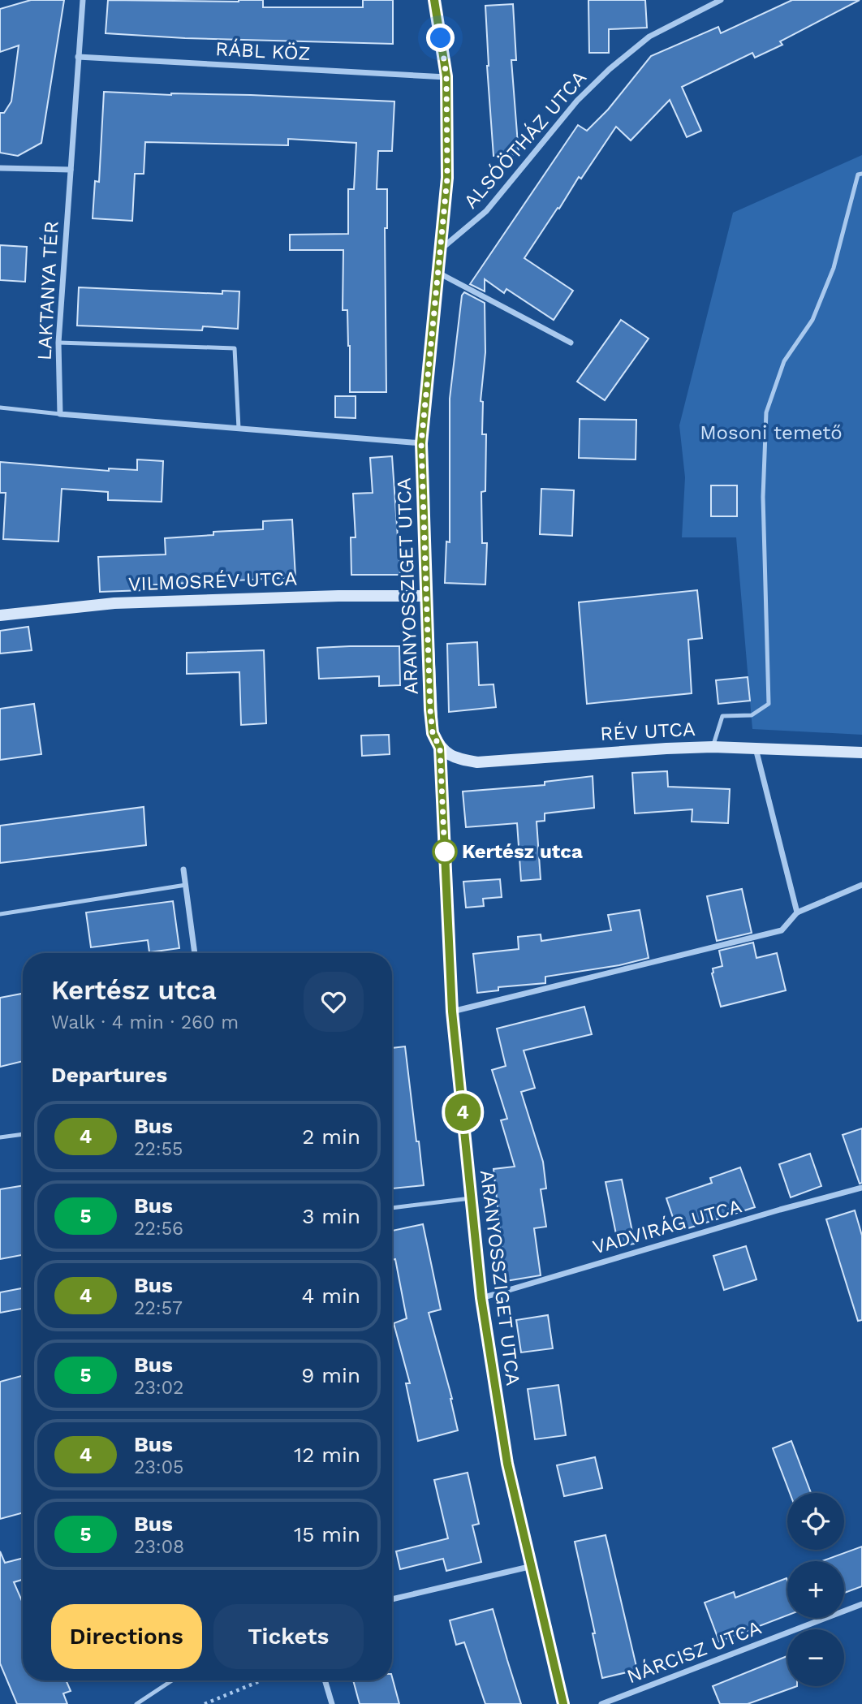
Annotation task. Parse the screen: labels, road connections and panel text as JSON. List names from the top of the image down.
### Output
{
  "streets": {
    "main road": ["VILMOSRÉV UTCA", "ARANYOSSZIGET UTCA", "RÉV UTCA"],
    "street": [
      "RÁBL KÖZ",
      "ALSÓÖTHÁZ UTCA",
      "LAKTANYA TÉR",
      "VADVIRÁG UTCA",
      "NÁRCISZ UTCA"
    ]
  },
  "crossings": [
    ["RÁBL KÖZ", "LAKTANYA TÉR"],
    ["RÁBL KÖZ", "ARANYOSSZIGET UTCA"],
    ["ALSÓÖTHÁZ UTCA", "ARANYOSSZIGET UTCA"],
    ["VILMOSRÉV UTCA", "ARANYOSSZIGET UTCA"],
    ["ARANYOSSZIGET UTCA", "RÉV UTCA"],
    ["ARANYOSSZIGET UTCA", "VADVIRÁG UTCA"]
  ],
  "parks": ["Mosoni temető"],
  "places": ["Kertész utca"],
  "lines": ["bus line 4"],
  "page": {
    "on_map": "4",
    "heading": [
      ["Kertész utca", "Walk · 4 min · 260 m"],
      "Departures"
    ],
    "list": [
      {
        "mark": "4",
        "name": "Bus",
        "note": "22:55",
        "value": "2 min"
      },
      {
        "mark": "5",
        "name": "Bus",
        "note": "22:56",
        "value": "3 min"
      },
      {
        "mark": "4",
        "name": "Bus",
        "note": "22:57",
        "value": "4 min"
      },
      {
        "mark": "5",
        "name": "Bus",
        "note": "23:02",
        "value": "9 min"
      },
      {
        "mark": "4",
        "name": "Bus",
        "note": "23:05",
        "value": "12 min"
      },
      {
        "mark": "5",
        "name": "Bus",
        "note": "23:08",
        "value": "15 min"
      }
    ],
    "map_buttons": ["+", "−"],
    "buttons": ["Directions", "Tickets"]
  }
}
